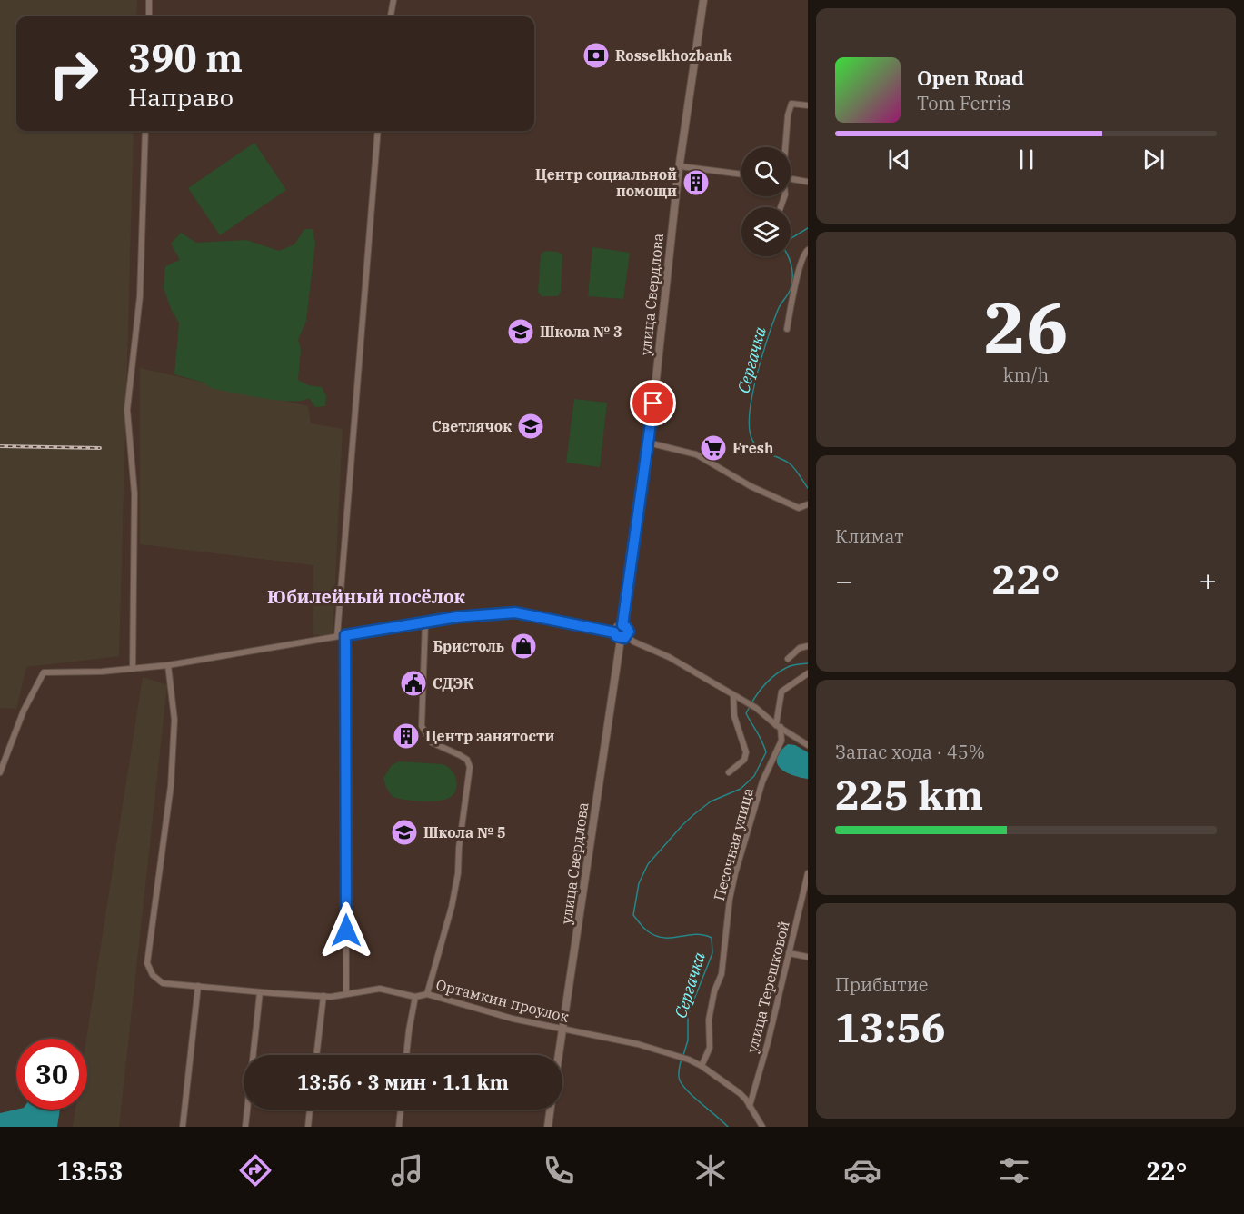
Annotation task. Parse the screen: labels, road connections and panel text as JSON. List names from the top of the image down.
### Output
{
  "streets": {
    "street": [
      "улица Свердлова",
      "Песочная улица",
      "улица Терешковой",
      "Ортамкин проулок"
    ]
  },
  "crossings": [
    ["улица Свердлова", "Ортамкин проулок"],
    ["Песочная улица", "Ортамкин проулок"],
    ["улица Терешковой", "Ортамкин проулок"]
  ],
  "districts": ["Юбилейный посёлок"],
  "water": ["Сергачка"],
  "places": {
    "bank": ["Rosselkhozbank"],
    "building": ["Центр социальной помощи", "Центр занятости"],
    "school or university": ["Школа № 3", "Светлячок", "Школа № 5"],
    "supermarket": ["Fresh"],
    "shop": ["Бристоль"],
    "public building": ["СДЭК"]
  },
  "page": {
    "turn": ["390 m", "Направо"],
    "song": ["Open Road", "Tom Ferris"],
    "tile": [
      ["26", "km/h"],
      "Климат",
      ["Запас хода · 45%", "225 km"],
      ["Прибытие", "13:56"]
    ],
    "heat": ["−", "22°", "+"],
    "limit": "30",
    "trip": "13:56 · 3 мин · 1.1 km",
    "tabs": ["13:53", "22°"]
  }
}
